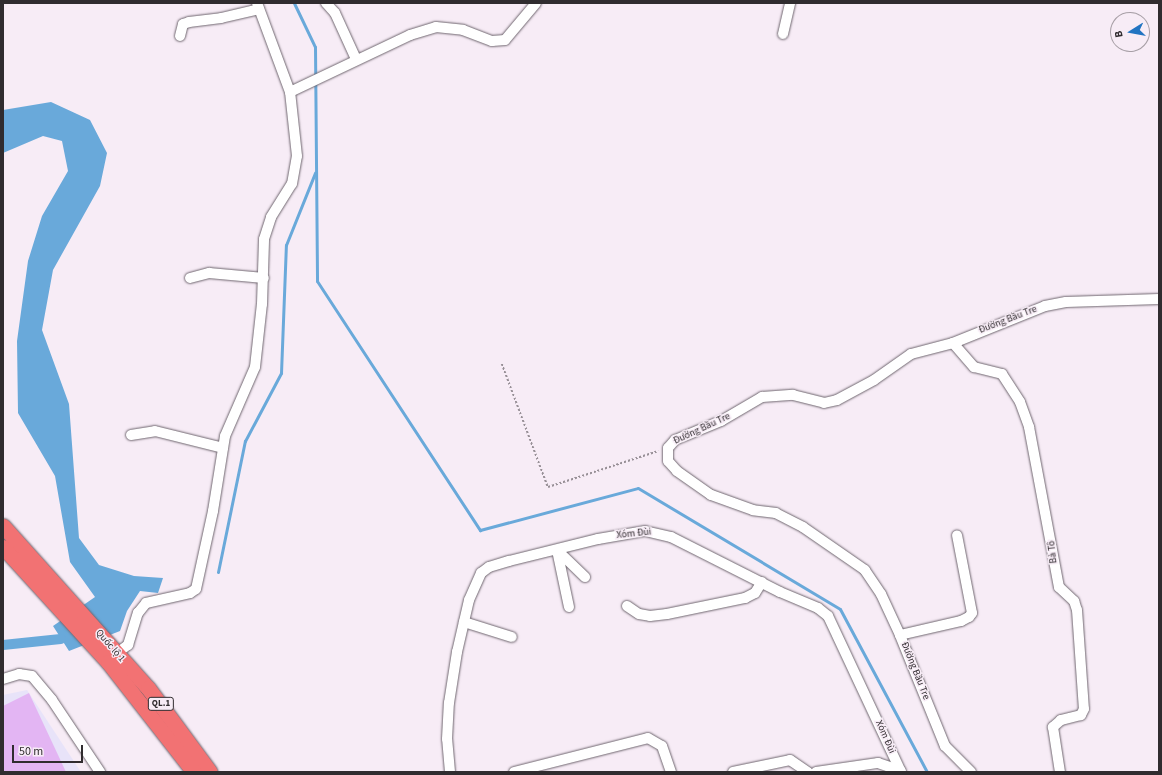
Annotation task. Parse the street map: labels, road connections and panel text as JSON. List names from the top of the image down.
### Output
{
  "streets": {
    "highway": ["Quốc lộ 1", "QL.1"],
    "street": ["Đường Bầu Tre", "Xóm Đùi", "Bà Tô"]
  },
  "crossings": [
    ["Đường Bầu Tre", "Bà Tô"]
  ],
  "scale_bar": "50 m",
  "north": "left"
}
